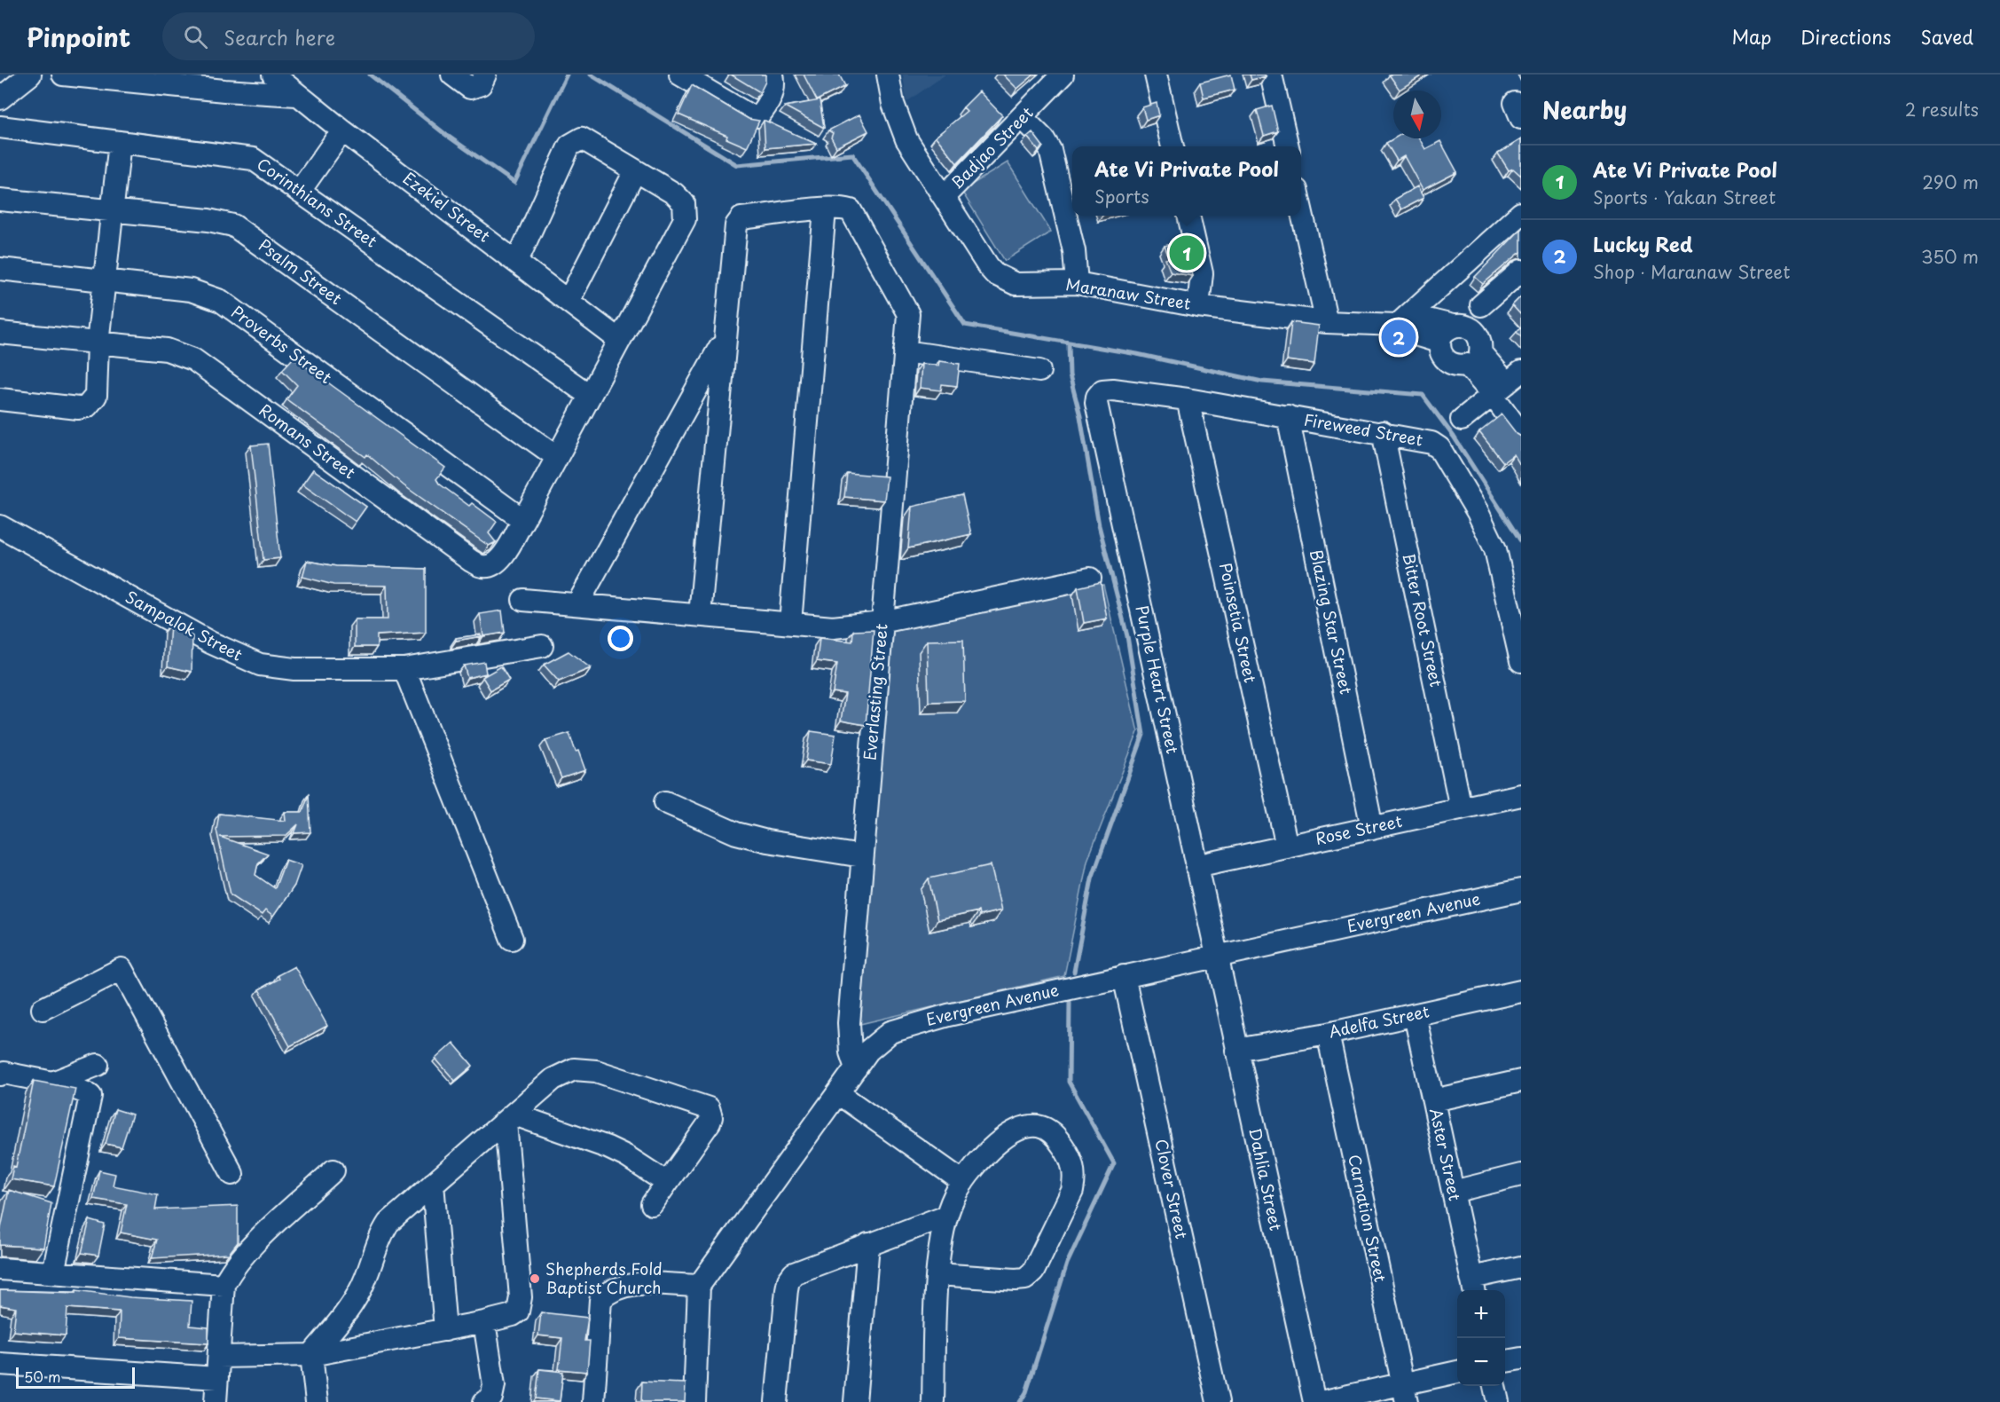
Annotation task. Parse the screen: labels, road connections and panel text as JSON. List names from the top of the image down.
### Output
{
  "streets": {
    "street": [
      "Badjao Street",
      "Corinthians Street",
      "Ezekiel Street",
      "Psalm Street",
      "Maranaw Street",
      "Proverbs Street",
      "Fireweed Street",
      "Romans Street",
      "Bitter Root Street",
      "Blazing Star Street",
      "Poinsetia Street",
      "Sampalok Street",
      "Purple Heart Street",
      "Everlasting Street",
      "Rose Street",
      "Evergreen Avenue",
      "Adelfa Street",
      "Aster Street",
      "Dahlia Street",
      "Clover Street",
      "Carnation Street"
    ]
  },
  "crossings": [
    ["Badjao Street", "Maranaw Street"],
    ["Proverbs Street", "Romans Street"],
    ["Fireweed Street", "Bitter Root Street"],
    ["Fireweed Street", "Blazing Star Street"],
    ["Fireweed Street", "Poinsetia Street"],
    ["Fireweed Street", "Purple Heart Street"],
    ["Bitter Root Street", "Rose Street"],
    ["Blazing Star Street", "Rose Street"],
    ["Poinsetia Street", "Rose Street"],
    ["Purple Heart Street", "Rose Street"],
    ["Purple Heart Street", "Evergreen Avenue"],
    ["Purple Heart Street", "Dahlia Street"],
    ["Everlasting Street", "Evergreen Avenue"],
    ["Evergreen Avenue", "Dahlia Street"],
    ["Evergreen Avenue", "Clover Street"],
    ["Adelfa Street", "Aster Street"],
    ["Adelfa Street", "Dahlia Street"],
    ["Adelfa Street", "Carnation Street"]
  ],
  "places": ["Shepherds Fold Baptist Church"],
  "scale_bar": "50 m",
  "north": "bottom",
  "page": {
    "header": "Pinpoint",
    "search": "Search here",
    "nav": ["Map", "Directions", "Saved"],
    "heading": ["Nearby", "2 results"],
    "list": [
      {
        "mark": "1",
        "name": "Ate Vi Private Pool",
        "note": "Sports · Yakan Street",
        "value": "290 m"
      },
      {
        "mark": "2",
        "name": "Lucky Red",
        "note": "Shop · Maranaw Street",
        "value": "350 m"
      }
    ],
    "popup": ["Ate Vi Private Pool", "Sports"],
    "pins": ["1", "2"],
    "map_buttons": ["+", "−"],
    "scale": "50 m"
  }
}
